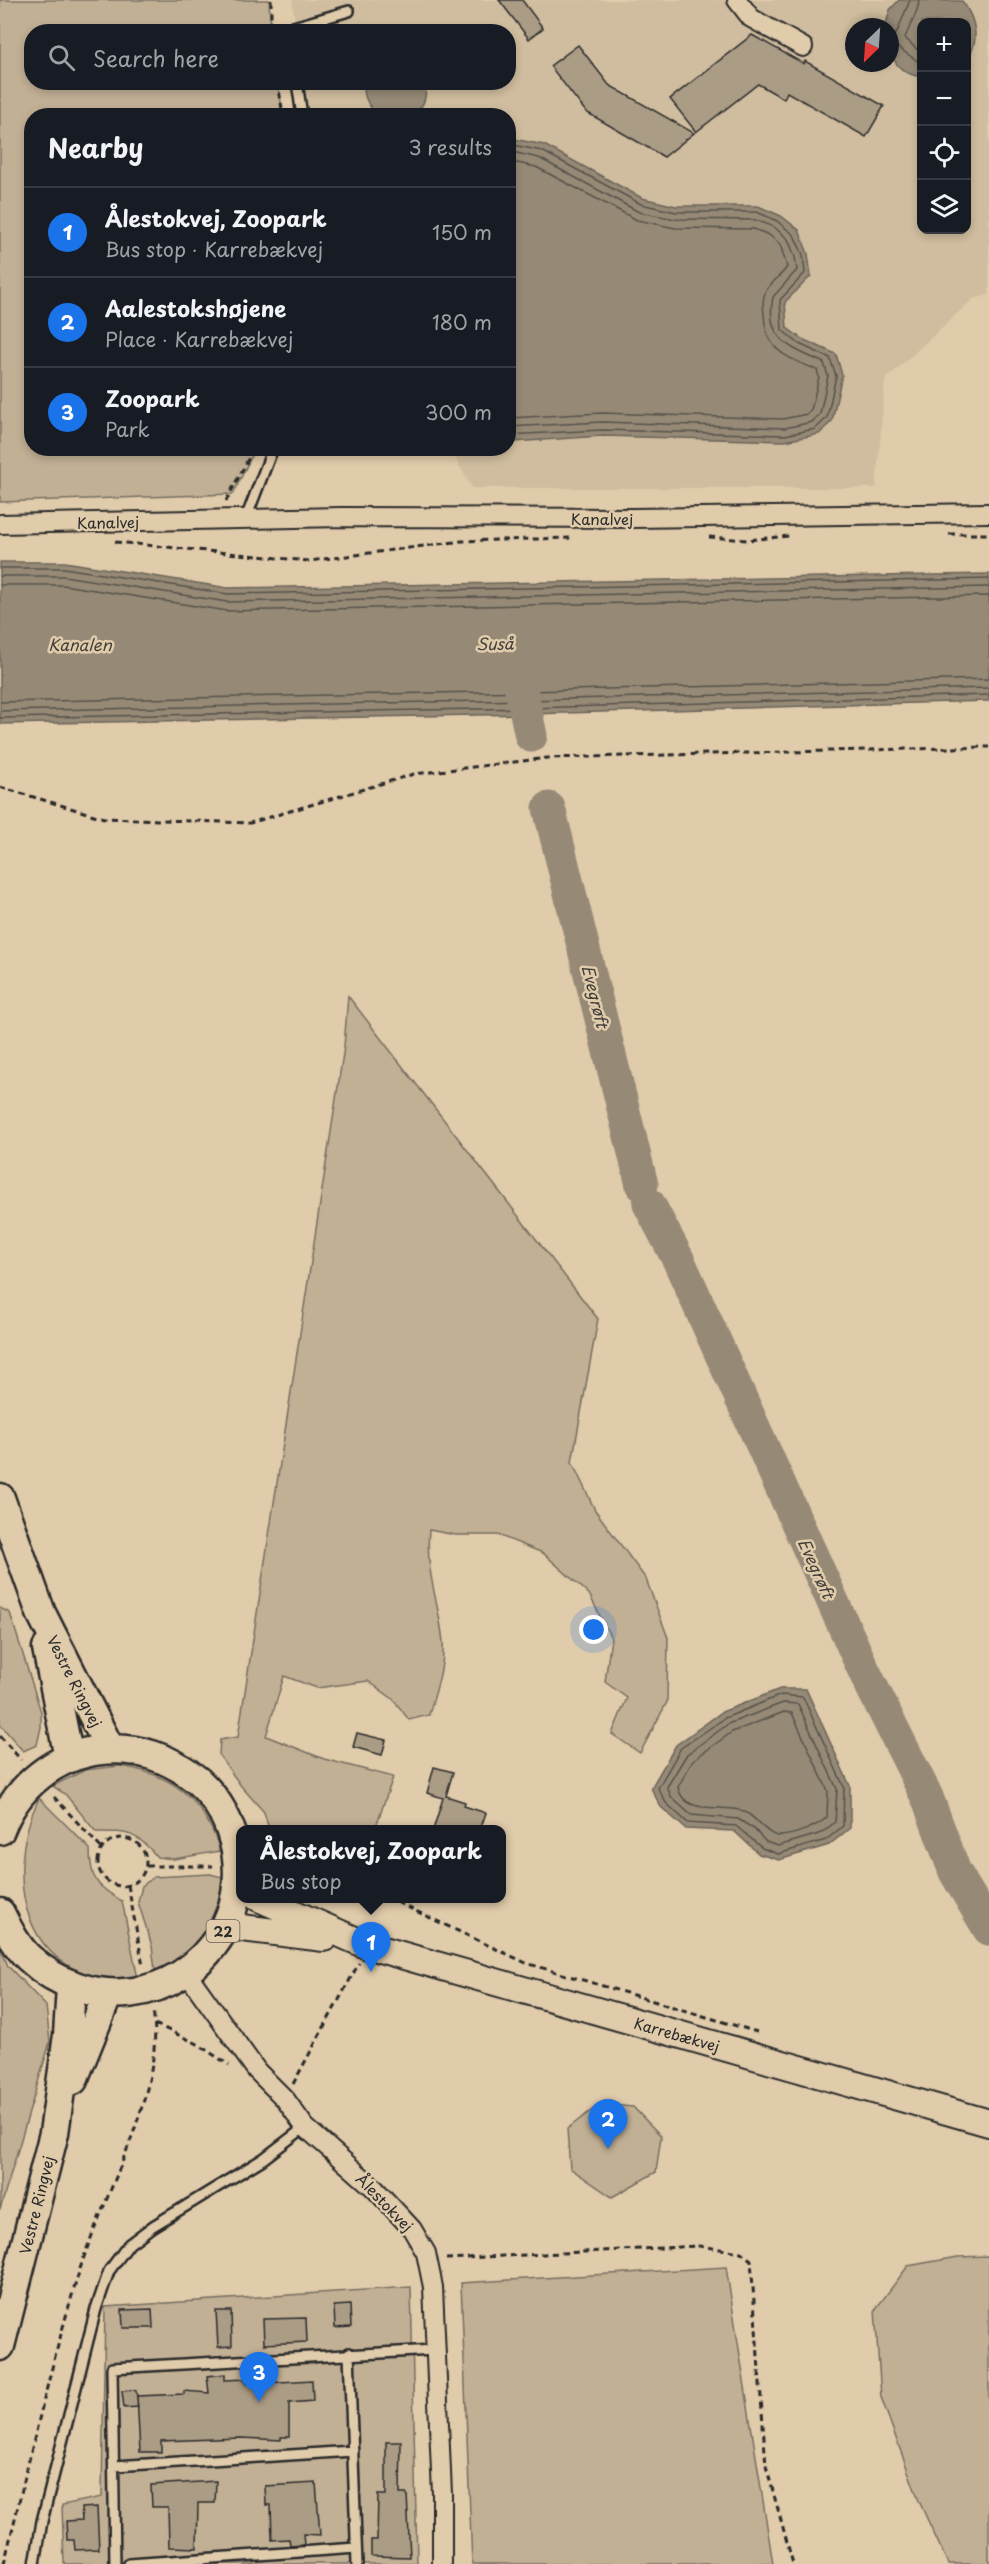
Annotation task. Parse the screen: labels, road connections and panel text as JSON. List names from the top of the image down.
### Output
{
  "streets": {
    "main road": ["Vestre Ringvej", "22", "Karrebækvej"],
    "street": ["Kanalvej", "Ålestokvej"]
  },
  "crossings": [
    ["Vestre Ringvej", "22"],
    ["22", "Karrebækvej"],
    ["22", "Ålestokvej"]
  ],
  "water": ["Suså", "Kanalen", "Evegrøft"],
  "north": "bottom left",
  "page": {
    "map_buttons": ["+", "−"],
    "search": "Search here",
    "heading": ["Nearby", "3 results"],
    "list": [
      {
        "mark": "1",
        "name": "Ålestokvej, Zoopark",
        "note": "Bus stop · Karrebækvej",
        "value": "150 m"
      },
      {
        "mark": "2",
        "name": "Aalestokshøjene",
        "note": "Place · Karrebækvej",
        "value": "180 m"
      },
      {
        "mark": "3",
        "name": "Zoopark",
        "note": "Park",
        "value": "300 m"
      }
    ],
    "popup": ["Ålestokvej, Zoopark", "Bus stop"],
    "pins": ["1", "2", "3"]
  }
}
